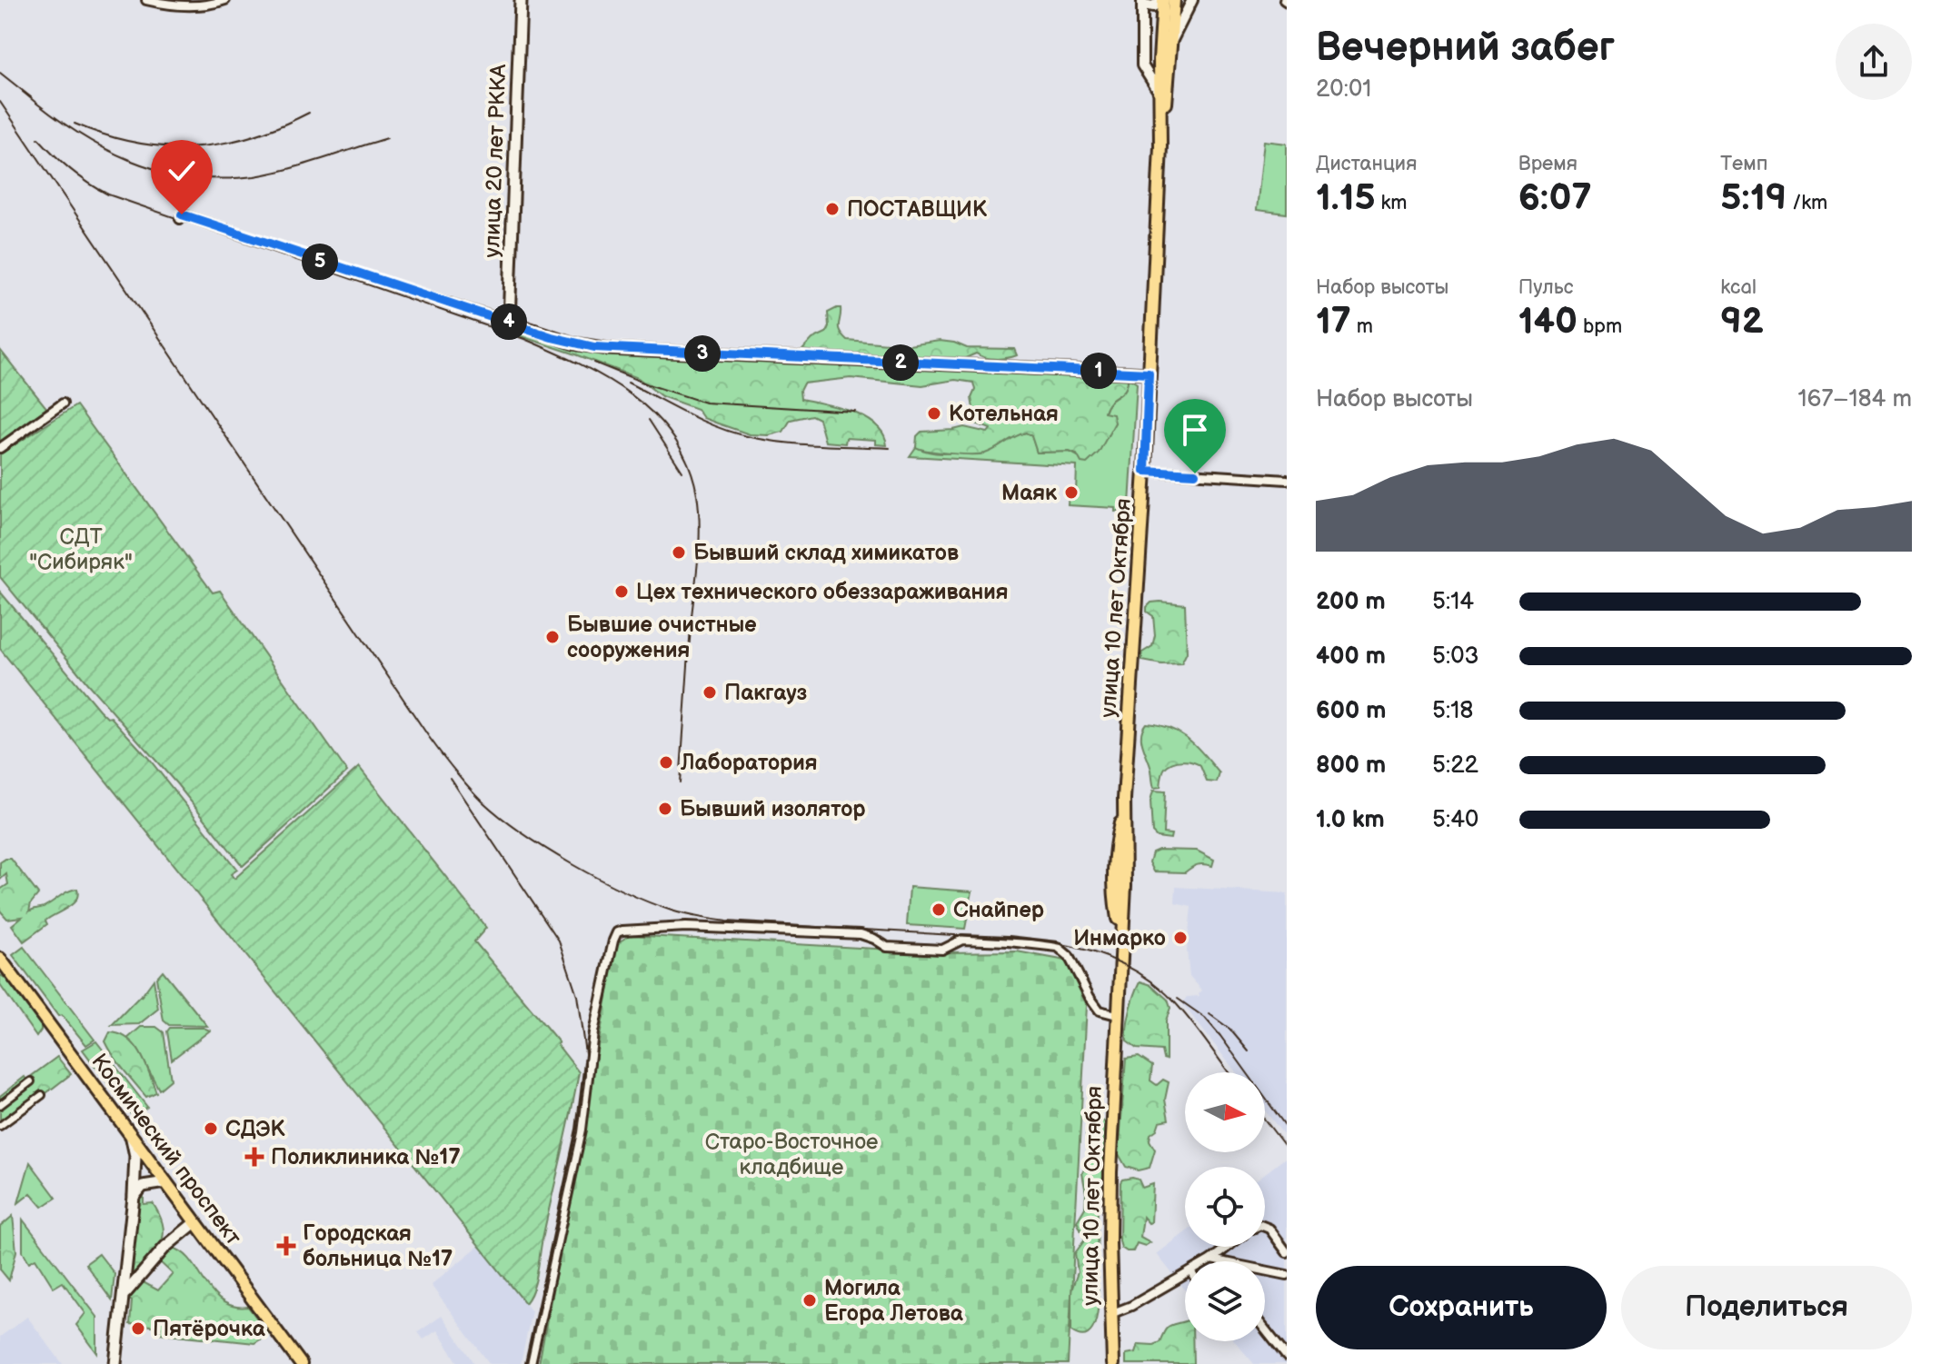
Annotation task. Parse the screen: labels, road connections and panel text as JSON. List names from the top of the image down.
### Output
{
  "streets": {
    "main road": ["улица 20 лет РККА", "улица 10 лет Октября", "Космический проспект"]
  },
  "parks": ["СДТ \"Сибиряк\"", "Старо-Восточное кладбище"],
  "places": {
    "other": [
      "ПОСТАВЩИК",
      "Котельная",
      "Маяк",
      "Бывший склад химикатов",
      "Цех технического обеззараживания",
      "Бывшие очистные сооружения",
      "Пакгауз",
      "Лаборатория",
      "Бывший изолятор",
      "Снайпер",
      "Инмарко",
      "СДЭК",
      "Могила Егора Летова",
      "Пятёрочка"
    ],
    "health": ["Поликлиника №17", "Городская больница №17"]
  },
  "north": "right",
  "page": {
    "heading": ["Вечерний забег", "20:01"],
    "stats": [
      ["Дистанция", "1.15 km"],
      ["Время", "6:07"],
      ["Темп", "5:19 /km"],
      ["Набор высоты", "17 m"],
      ["Пульс", "140 bpm"],
      ["kcal", "92"]
    ],
    "pins": [
      "5",
      "4",
      "3",
      "2",
      "1"
    ],
    "chart": ["Набор высоты", "167–184 m"],
    "list": [
      {
        "name": "200 m",
        "note": "5:14"
      },
      {
        "name": "400 m",
        "note": "5:03"
      },
      {
        "name": "600 m",
        "note": "5:18"
      },
      {
        "name": "800 m",
        "note": "5:22"
      },
      {
        "name": "1.0 km",
        "note": "5:40"
      }
    ],
    "buttons": ["Сохранить", "Поделиться"]
  }
}
